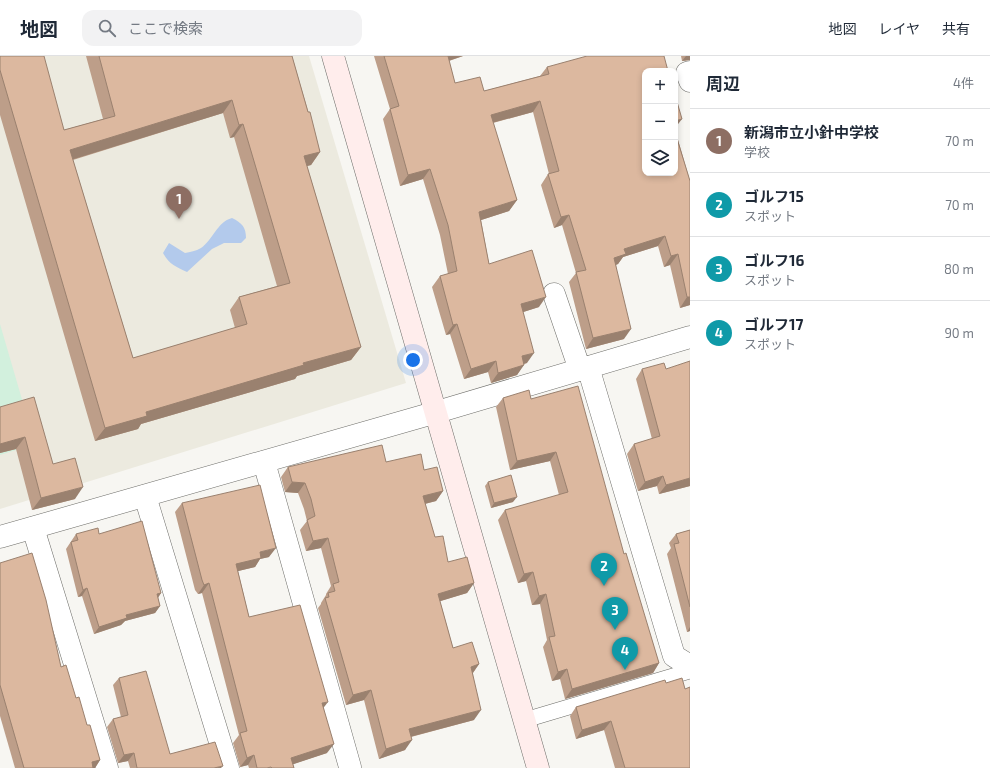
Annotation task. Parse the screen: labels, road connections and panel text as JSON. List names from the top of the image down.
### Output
{
  "page": {
    "header": "地図",
    "search": "ここで検索",
    "nav": ["地図", "レイヤ", "共有"],
    "heading": ["周辺", "4件"],
    "map_buttons": ["+", "−"],
    "list": [
      {
        "mark": "1",
        "name": "新潟市立小針中学校",
        "note": "学校",
        "value": "70 m"
      },
      {
        "mark": "2",
        "name": "ゴルフ15",
        "note": "スポット",
        "value": "70 m"
      },
      {
        "mark": "3",
        "name": "ゴルフ16",
        "note": "スポット",
        "value": "80 m"
      },
      {
        "mark": "4",
        "name": "ゴルフ17",
        "note": "スポット",
        "value": "90 m"
      }
    ],
    "pins": [
      "1",
      "2",
      "3",
      "4"
    ]
  }
}
